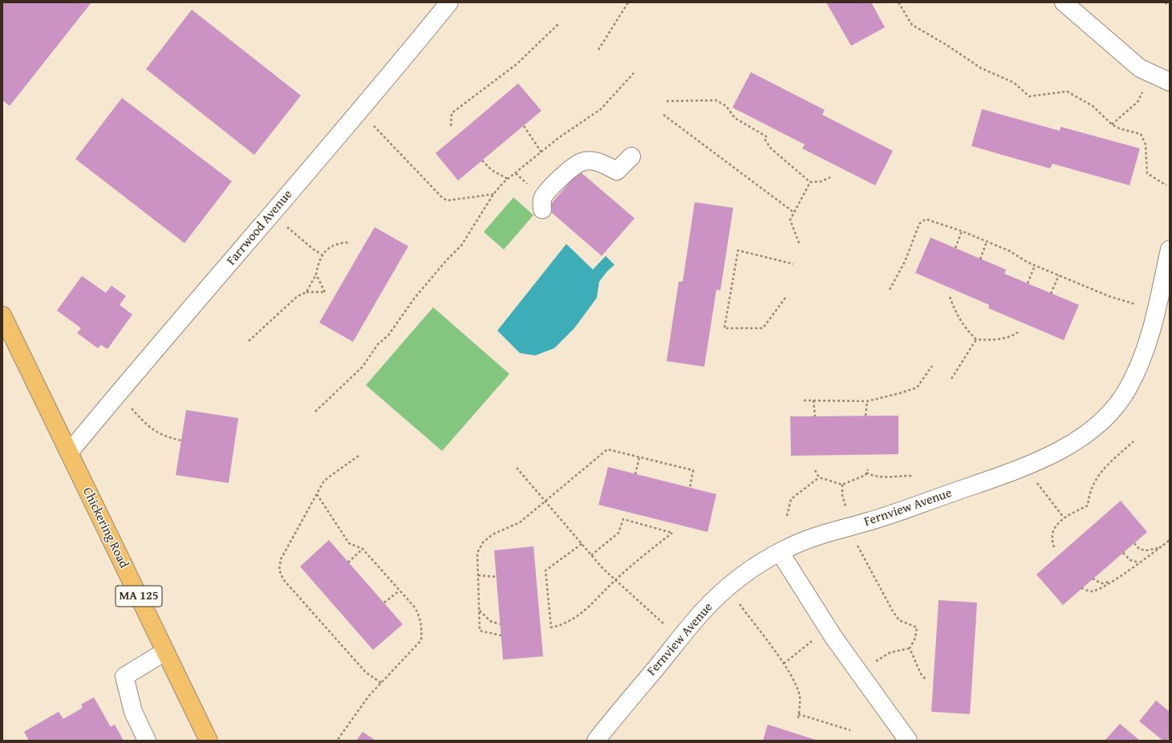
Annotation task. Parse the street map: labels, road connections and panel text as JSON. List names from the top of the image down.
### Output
{
  "streets": {
    "main road": ["Chickering Road", "MA 125"],
    "street": ["Farrwood Avenue", "Fernview Avenue"]
  },
  "crossings": [
    ["Farrwood Avenue", "Chickering Road"]
  ]
}
